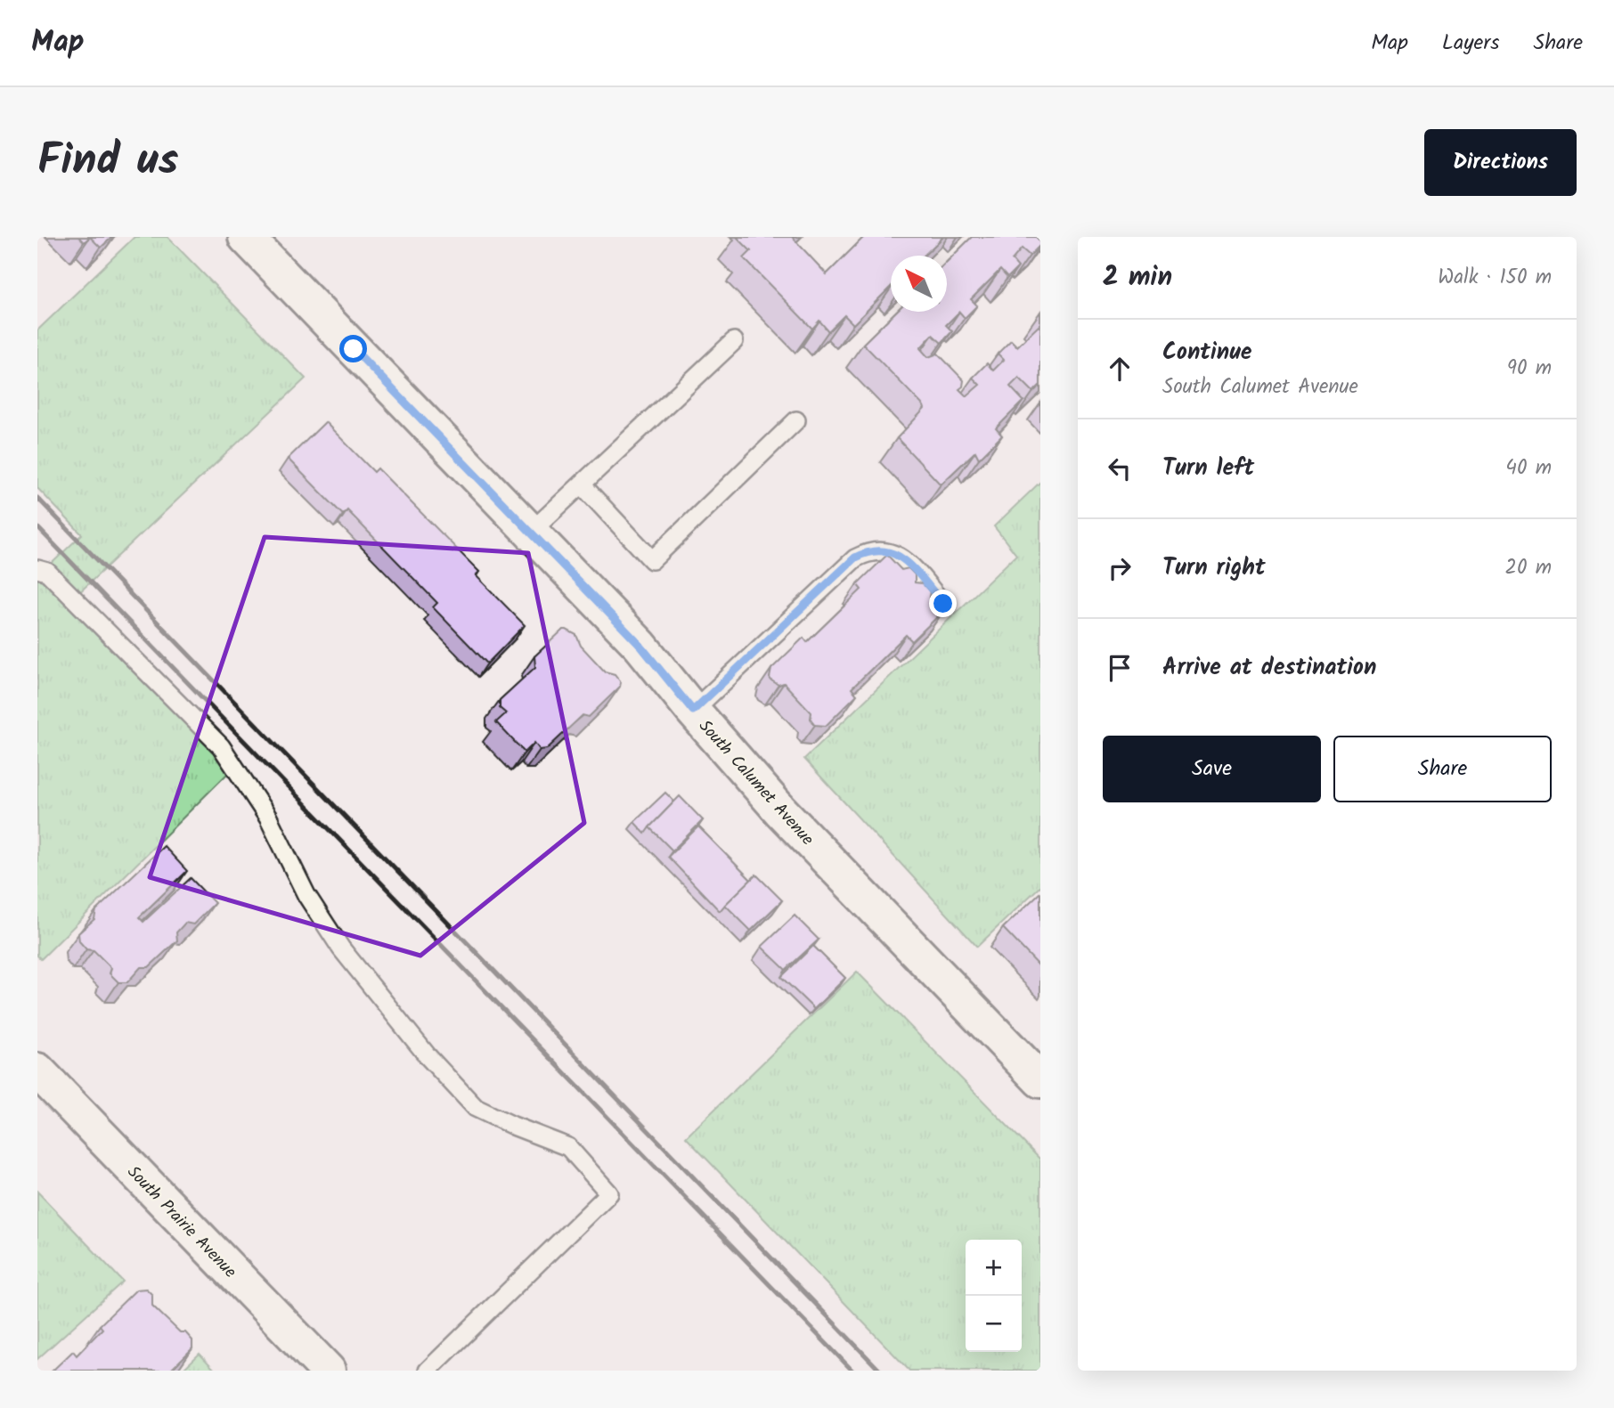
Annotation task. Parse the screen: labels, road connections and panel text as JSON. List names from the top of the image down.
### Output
{
  "streets": {
    "street": ["South Calumet Avenue", "South Prairie Avenue"]
  },
  "north": "top left",
  "page": {
    "header": "Map",
    "nav": ["Map", "Layers", "Share"],
    "title": "Find us",
    "buttons": [
      "Directions",
      ["Save", "Share"]
    ],
    "heading": ["2 min", "Walk · 150 m"],
    "list": [
      ["Continue", "South Calumet Avenue", "90 m"],
      ["Turn left", "40 m"],
      ["Turn right", "20 m"],
      "Arrive at destination"
    ],
    "map_buttons": ["+", "−"]
  }
}
